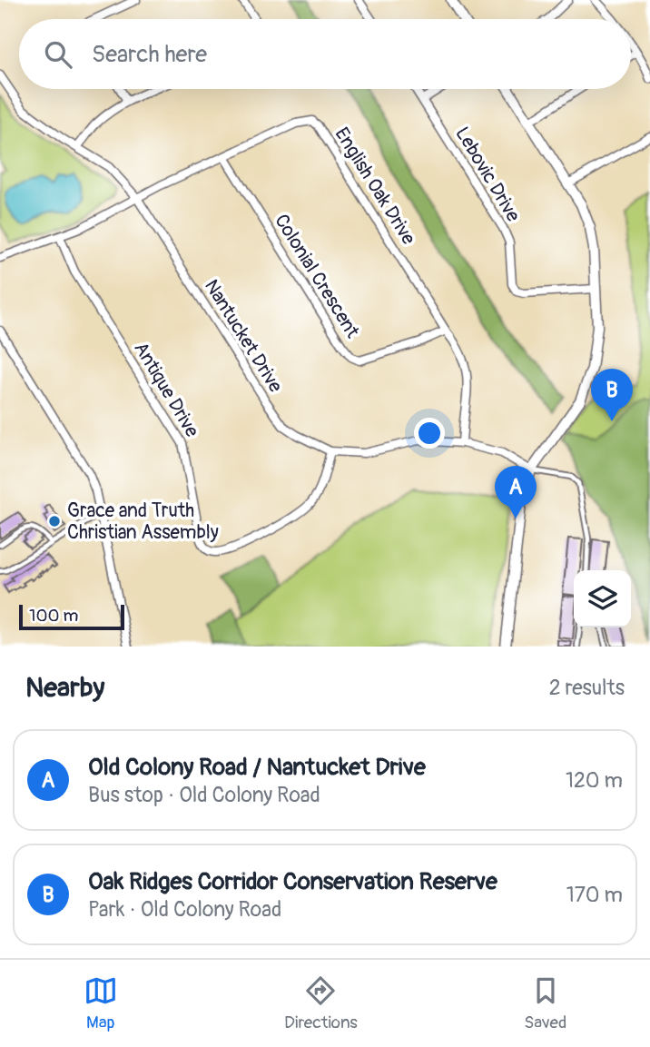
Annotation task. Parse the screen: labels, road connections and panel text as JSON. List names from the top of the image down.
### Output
{
  "streets": {
    "street": [
      "Lebovic Drive",
      "English Oak Drive",
      "Colonial Crescent",
      "Nantucket Drive",
      "Antique Drive"
    ]
  },
  "crossings": [
    ["English Oak Drive", "Colonial Crescent"],
    ["English Oak Drive", "Nantucket Drive"],
    ["English Oak Drive", "Antique Drive"],
    ["Nantucket Drive", "Antique Drive"]
  ],
  "places": ["Grace and Truth Christian Assembly"],
  "scale_bar": "100 m",
  "page": {
    "search": "Search here",
    "pins": ["B", "A"],
    "scale": "100 m",
    "heading": ["Nearby", "2 results"],
    "list": [
      {
        "mark": "A",
        "name": "Old Colony Road / Nantucket Drive",
        "note": "Bus stop · Old Colony Road",
        "value": "120 m"
      },
      {
        "mark": "B",
        "name": "Oak Ridges Corridor Conservation Reserve",
        "note": "Park · Old Colony Road",
        "value": "170 m"
      }
    ],
    "nav": ["Map", "Directions", "Saved"]
  }
}
